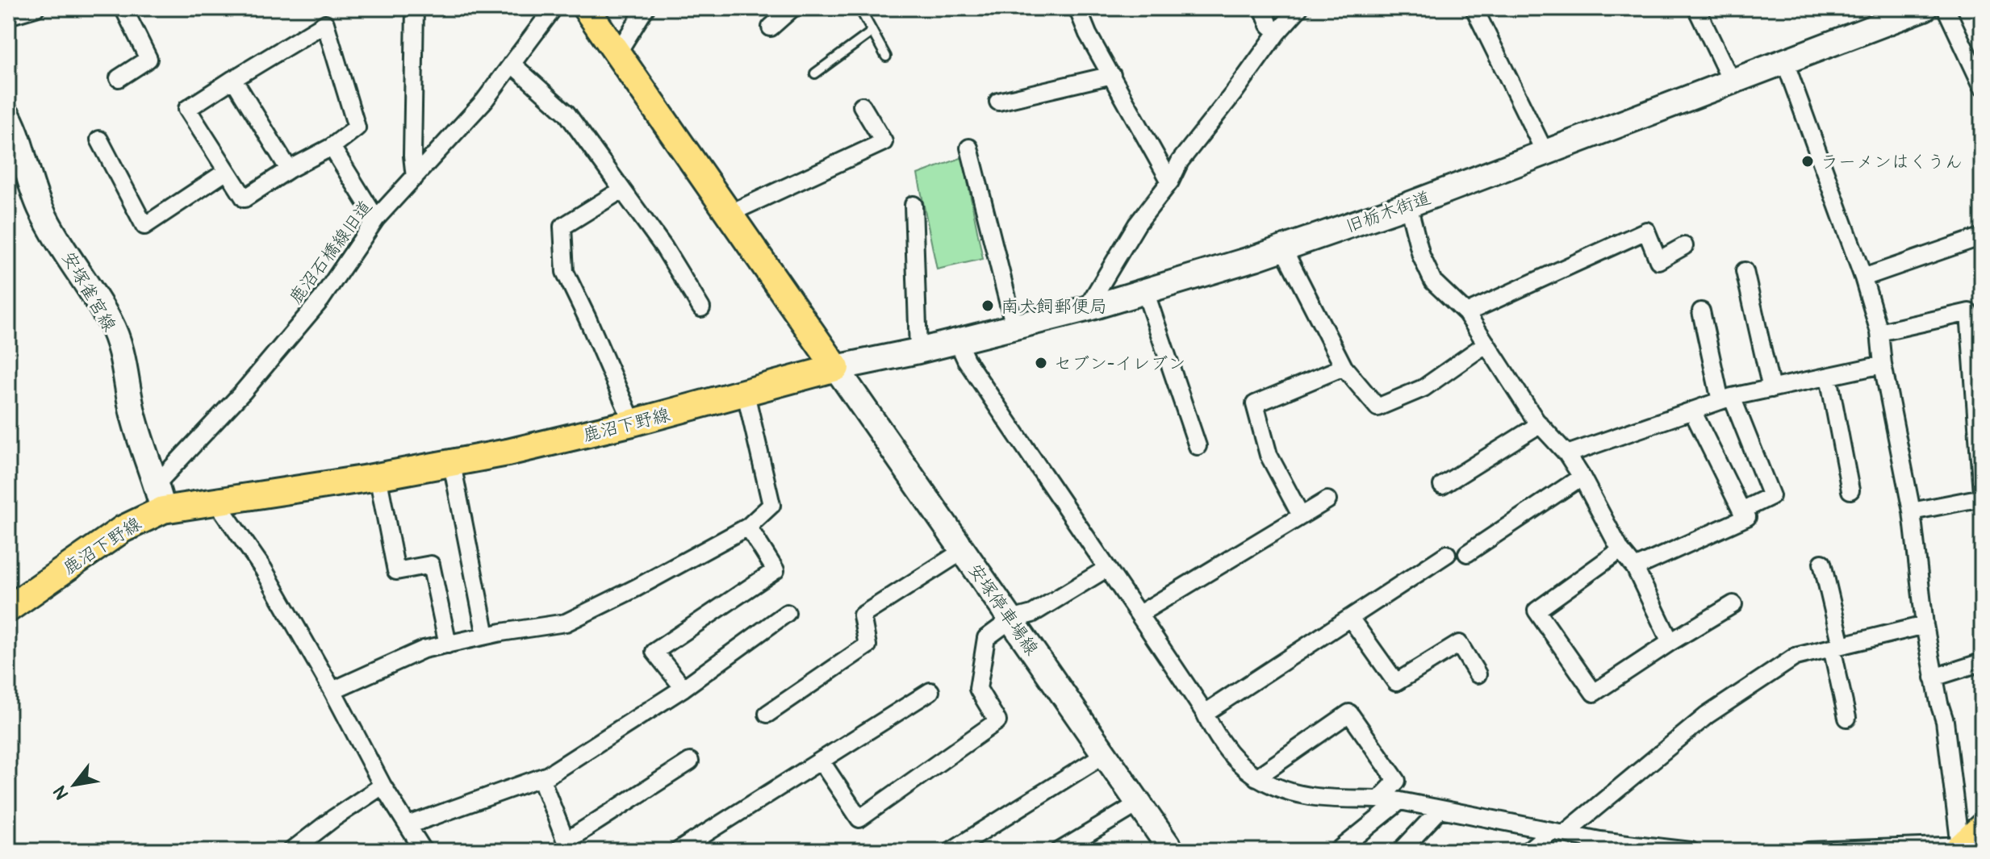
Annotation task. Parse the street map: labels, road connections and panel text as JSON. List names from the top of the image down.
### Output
{
  "streets": {
    "main road": ["鹿沼下野線"],
    "street": [
      "旧栃木街道",
      "鹿沼石橋線旧道",
      "安塚雀宮線",
      "安塚停車場線"
    ]
  },
  "crossings": [
    ["旧栃木街道", "鹿沼下野線"],
    ["旧栃木街道", "安塚停車場線"],
    ["鹿沼石橋線旧道", "安塚雀宮線"],
    ["安塚雀宮線", "鹿沼下野線"],
    ["鹿沼下野線", "安塚停車場線"]
  ],
  "places": ["ラーメンはくうん", "南犬飼郵便局", "セブン-イレブン"],
  "north": "bottom left"
}
